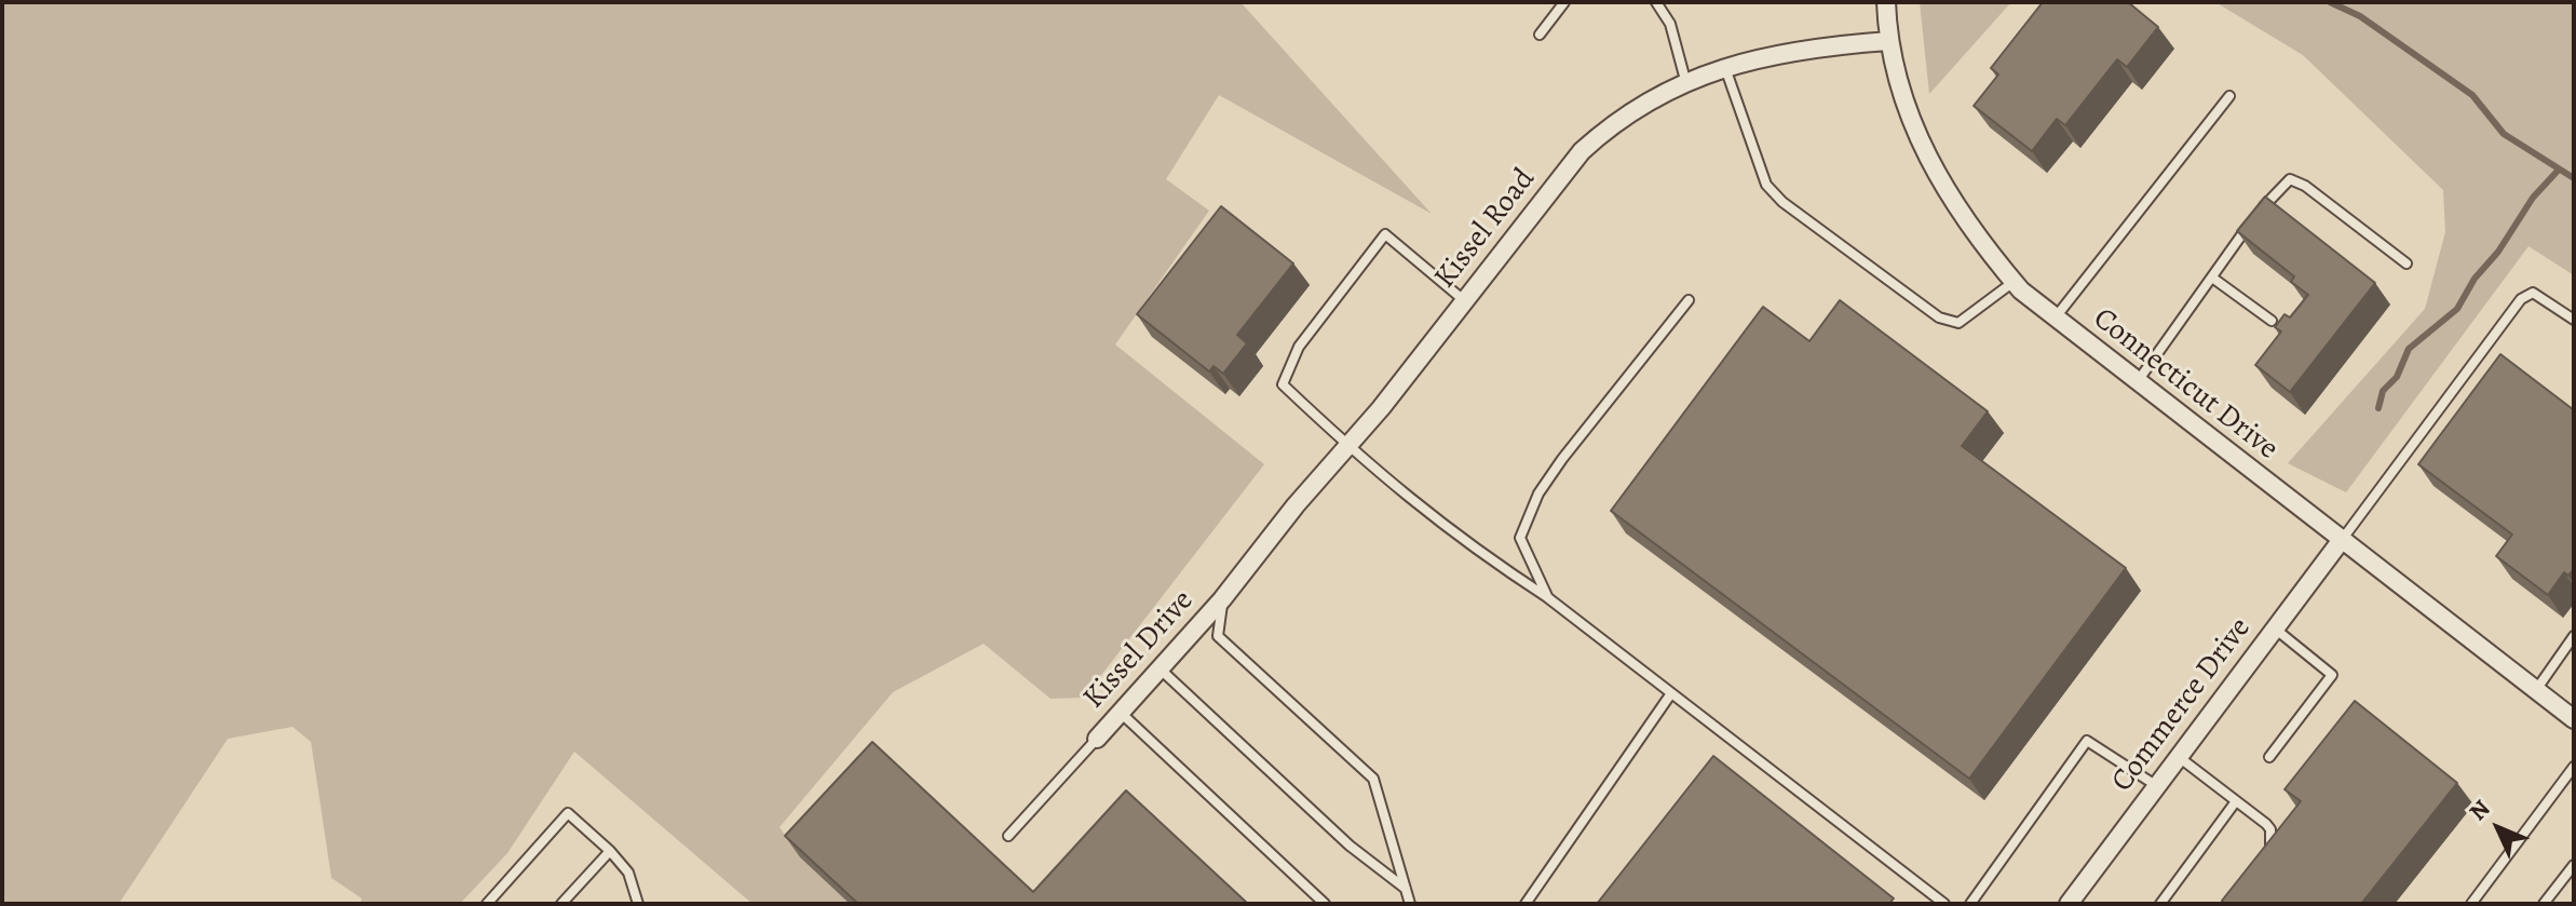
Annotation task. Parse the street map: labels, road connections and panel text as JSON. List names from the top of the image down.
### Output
{
  "streets": {
    "street": [
      "Kissel Road",
      "Connecticut Drive",
      "Kissel Drive",
      "Commerce Drive"
    ]
  },
  "crossings": [
    ["Kissel Road", "Connecticut Drive"],
    ["Kissel Road", "Kissel Drive"],
    ["Connecticut Drive", "Commerce Drive"]
  ],
  "north": "top left"
}
